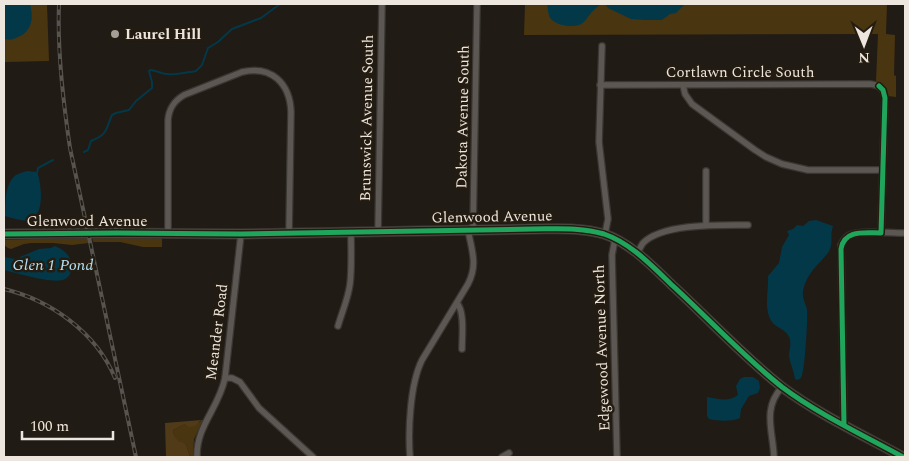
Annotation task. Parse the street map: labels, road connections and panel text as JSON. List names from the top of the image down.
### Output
{
  "streets": {
    "street": [
      "Cortlawn Circle South",
      "Dakota Avenue South",
      "Brunswick Avenue South",
      "Glenwood Avenue",
      "Meander Road",
      "Edgewood Avenue North"
    ]
  },
  "crossings": [
    ["Dakota Avenue South", "Glenwood Avenue"],
    ["Brunswick Avenue South", "Glenwood Avenue"],
    ["Glenwood Avenue", "Meander Road"],
    ["Glenwood Avenue", "Edgewood Avenue North"]
  ],
  "water": ["Glen 1 Pond"],
  "places": ["Laurel Hill"],
  "scale_bar": "100 m",
  "north": "bottom"
}
